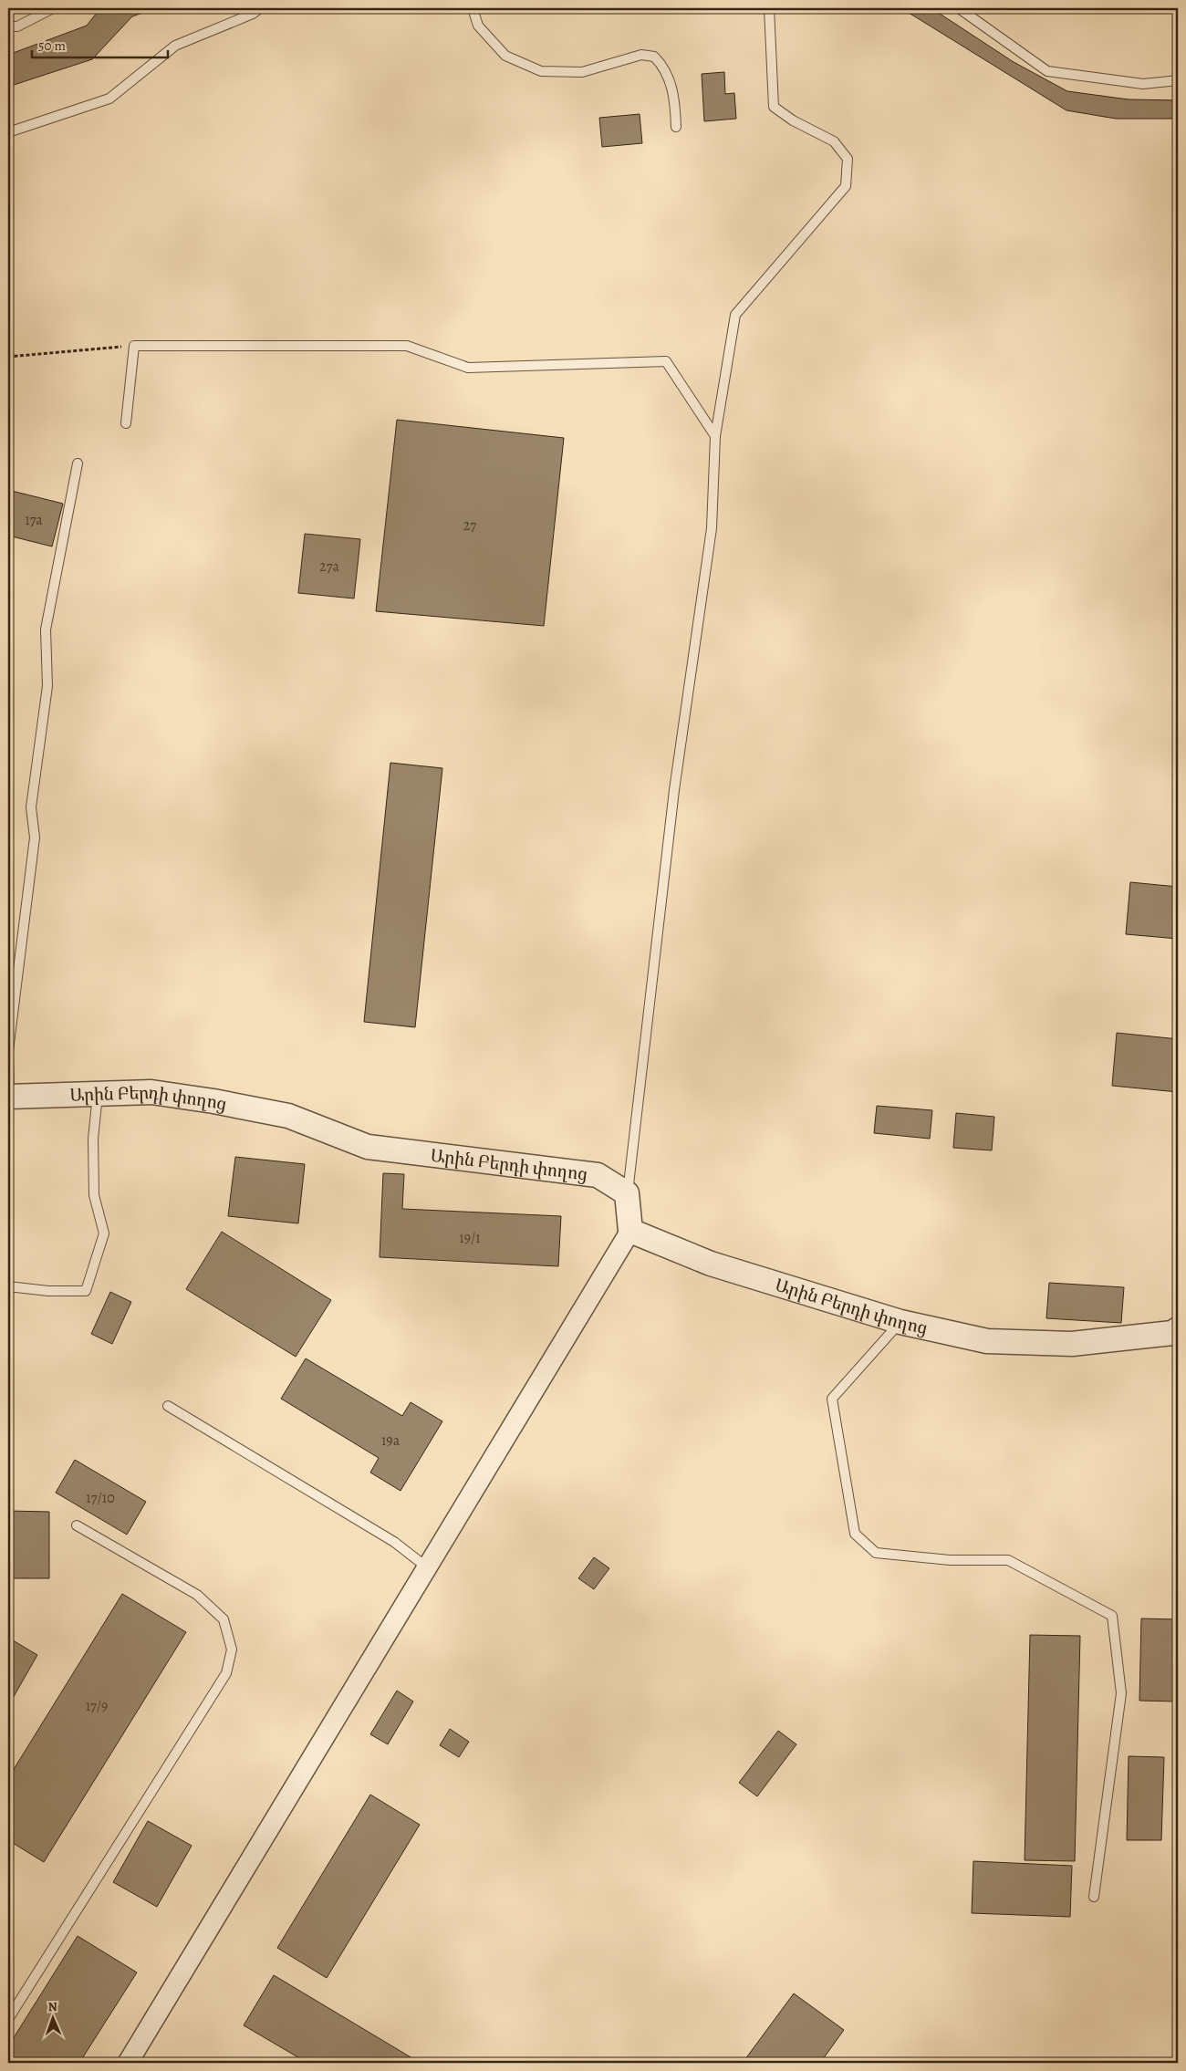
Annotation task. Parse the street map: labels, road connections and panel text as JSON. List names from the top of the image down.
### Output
{
  "streets": {
    "street": ["Արին Բերդի փողոց"]
  },
  "house_numbers": [
    "17a",
    "27",
    "27a",
    "19/1",
    "19a",
    "17/10",
    "17/9"
  ],
  "scale_bar": "50 m",
  "north": "top"
}
